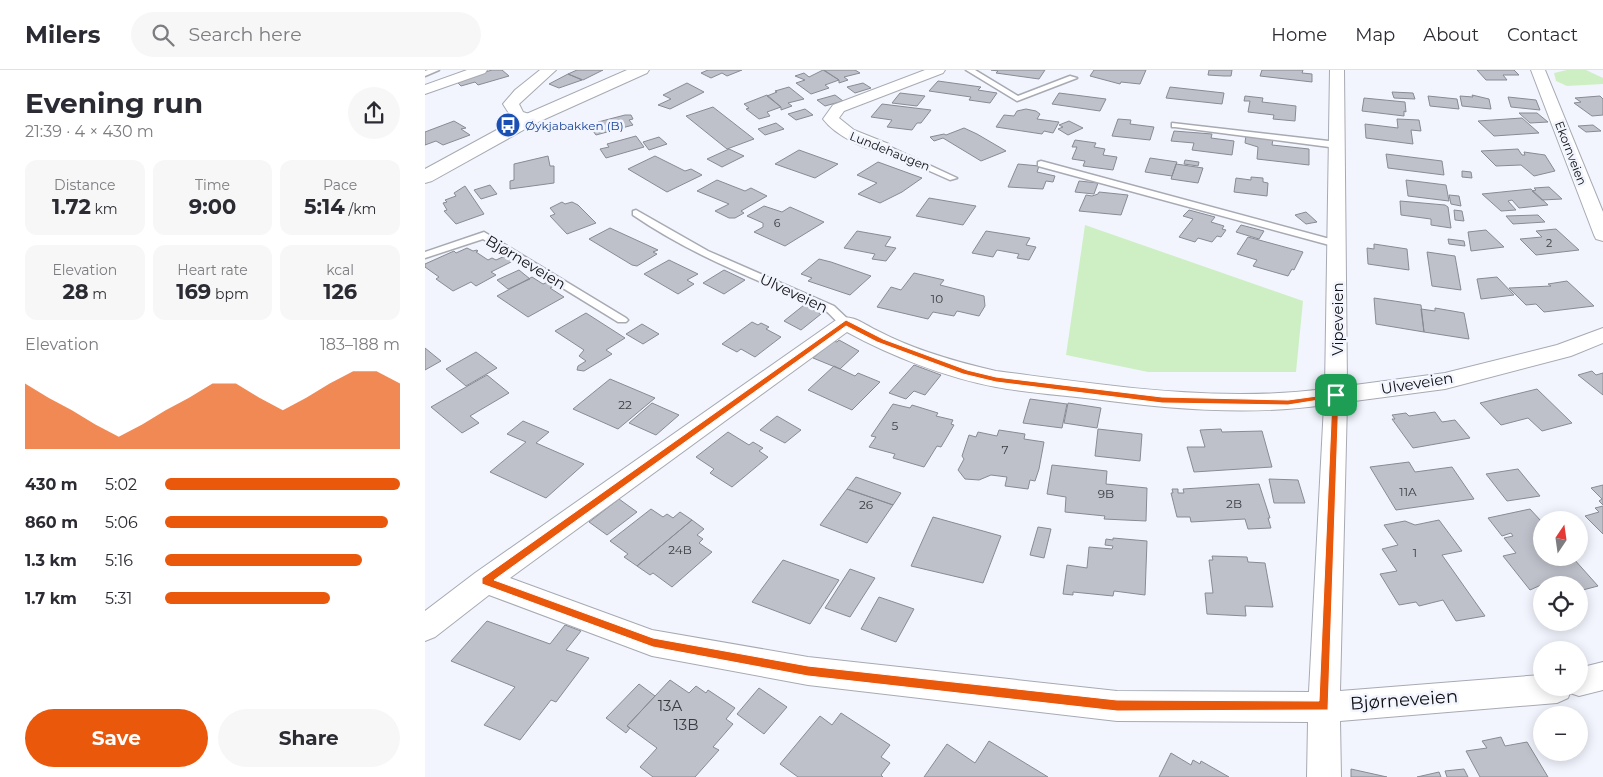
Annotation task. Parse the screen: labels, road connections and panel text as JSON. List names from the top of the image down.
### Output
{
  "streets": {
    "street": [
      "Lundehaugen",
      "Ekornveien",
      "Bjørneveien",
      "Ulveveien",
      "Vipeveien"
    ]
  },
  "crossings": [
    ["Bjørneveien", "Vipeveien"],
    ["Ulveveien", "Vipeveien"]
  ],
  "places": {
    "bus stop": ["Øykjabakken (B)"]
  },
  "house_numbers": [
    "6",
    "2",
    "10",
    "22",
    "5",
    "7",
    "11A",
    "9B",
    "2B",
    "26",
    "24B",
    "1",
    "13A",
    "13B"
  ],
  "north": "top",
  "page": {
    "header": "Milers",
    "search": "Search here",
    "nav": [
      "Home",
      "Map",
      "About",
      "Contact"
    ],
    "heading": ["Evening run", "21:39 · 4 × 430 m"],
    "stats": [
      ["Distance", "1.72 km"],
      ["Time", "9:00"],
      ["Pace", "5:14 /km"],
      ["Elevation", "28 m"],
      ["Heart rate", "169 bpm"],
      ["kcal", "126"]
    ],
    "chart": ["Elevation", "183–188 m"],
    "list": [
      {
        "name": "430 m",
        "note": "5:02"
      },
      {
        "name": "860 m",
        "note": "5:06"
      },
      {
        "name": "1.3 km",
        "note": "5:16"
      },
      {
        "name": "1.7 km",
        "note": "5:31"
      }
    ],
    "map_buttons": ["+", "−"],
    "buttons": ["Save", "Share"]
  }
}
